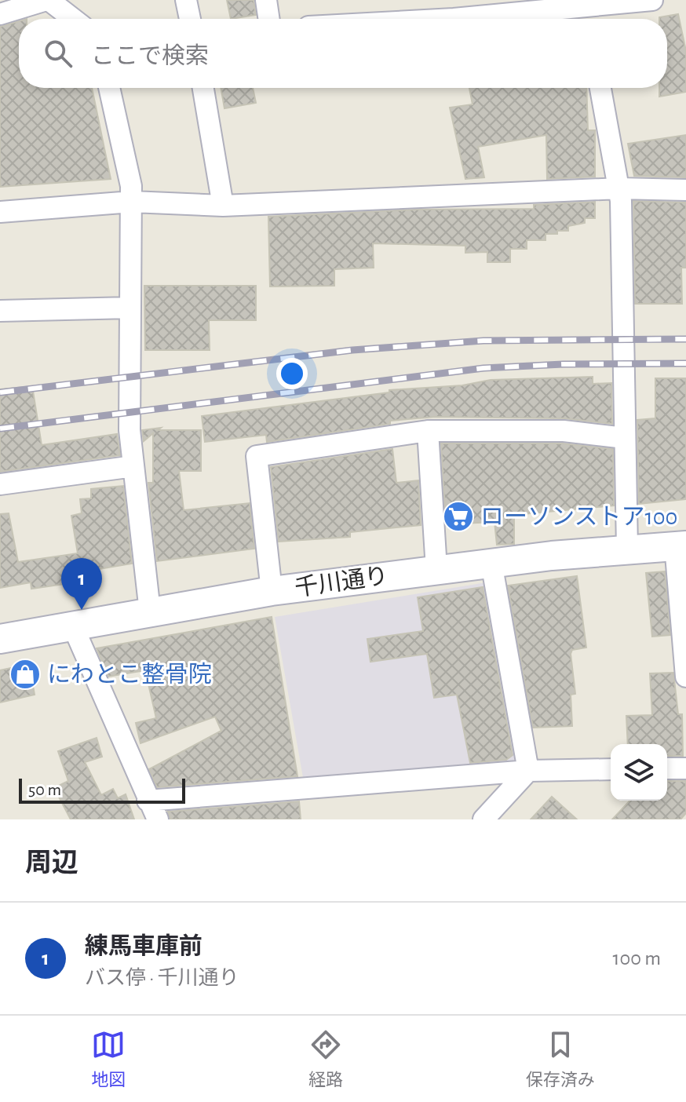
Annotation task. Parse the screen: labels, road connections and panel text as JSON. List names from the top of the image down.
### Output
{
  "streets": {
    "main road": ["千川通り"]
  },
  "places": {
    "supermarket": ["ローソンストア100"],
    "shop": ["にわとこ整骨院"]
  },
  "scale_bar": "50 m",
  "page": {
    "search": "ここで検索",
    "pins": "1",
    "scale": "50 m",
    "heading": "周辺",
    "list": [
      {
        "mark": "1",
        "name": "練馬車庫前",
        "note": "バス停 · 千川通り",
        "value": "100 m"
      }
    ],
    "nav": ["地図", "経路", "保存済み"]
  }
}
